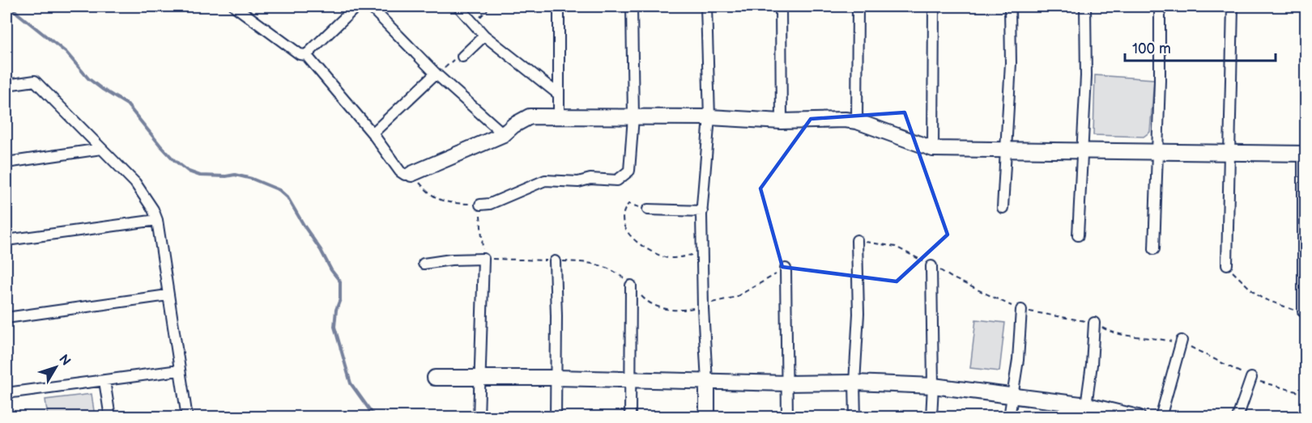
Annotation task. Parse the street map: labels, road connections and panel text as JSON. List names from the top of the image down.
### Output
{
  "scale_bar": "100 m",
  "north": "top right"
}
